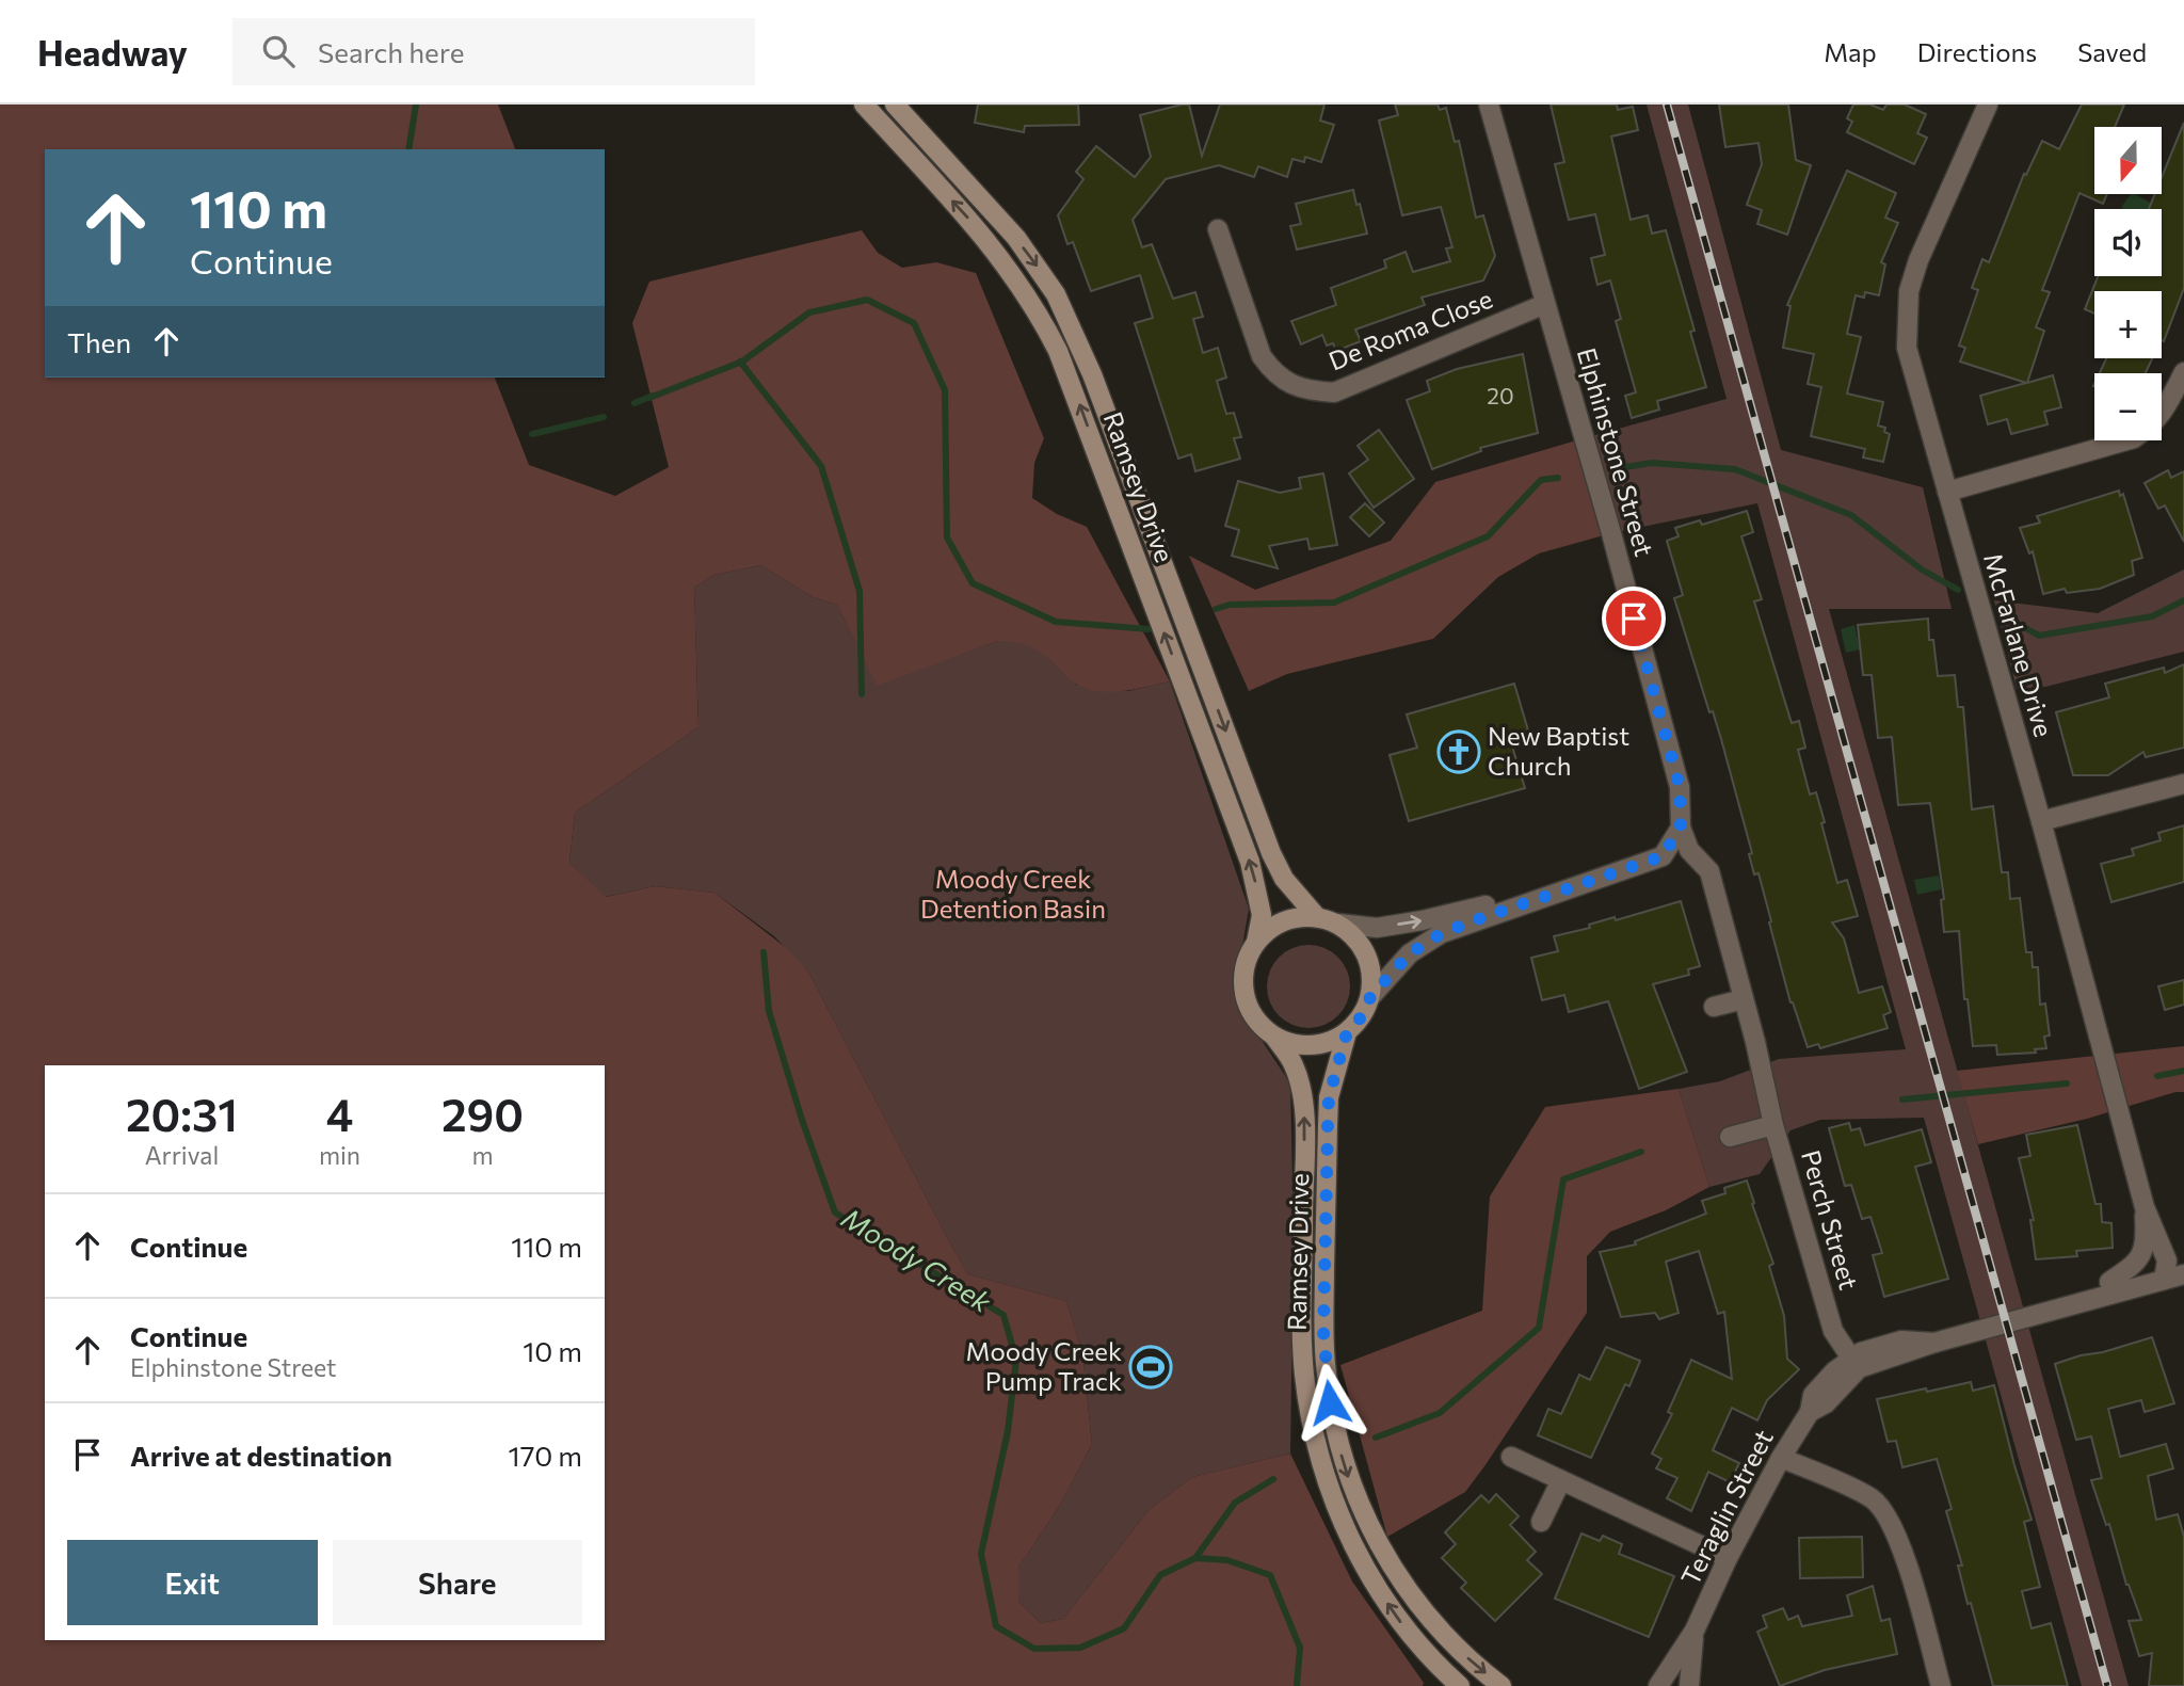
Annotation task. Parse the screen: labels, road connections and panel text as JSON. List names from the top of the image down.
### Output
{
  "streets": {
    "main road": ["Ramsey Drive"],
    "street": [
      "De Roma Close",
      "Elphinstone Street",
      "McFarlane Drive",
      "Perch Street",
      "Teraglin Street"
    ]
  },
  "crossings": [
    ["De Roma Close", "Elphinstone Street"],
    ["McFarlane Drive", "Teraglin Street"],
    ["Perch Street", "Teraglin Street"]
  ],
  "water": ["Moody Creek"],
  "parks": ["Moody Creek Detention Basin"],
  "places": {
    "church": ["New Baptist Church"],
    "sports": ["Moody Creek Pump Track"]
  },
  "house_numbers": ["20"],
  "north": "bottom",
  "page": {
    "header": "Headway",
    "search": "Search here",
    "nav": ["Map", "Directions", "Saved"],
    "map_buttons": ["+", "−"],
    "turn": ["110 m", "Continue"],
    "then": "Then",
    "eta": [
      "20:31",
      "Arrival",
      "4",
      "min",
      "290",
      "m"
    ],
    "list": [
      {
        "name": "Continue",
        "value": "110 m"
      },
      {
        "name": "Continue",
        "note": "Elphinstone Street",
        "value": "10 m"
      },
      {
        "name": "Arrive at destination",
        "value": "170 m"
      }
    ],
    "buttons": ["Exit", "Share"]
  }
}
